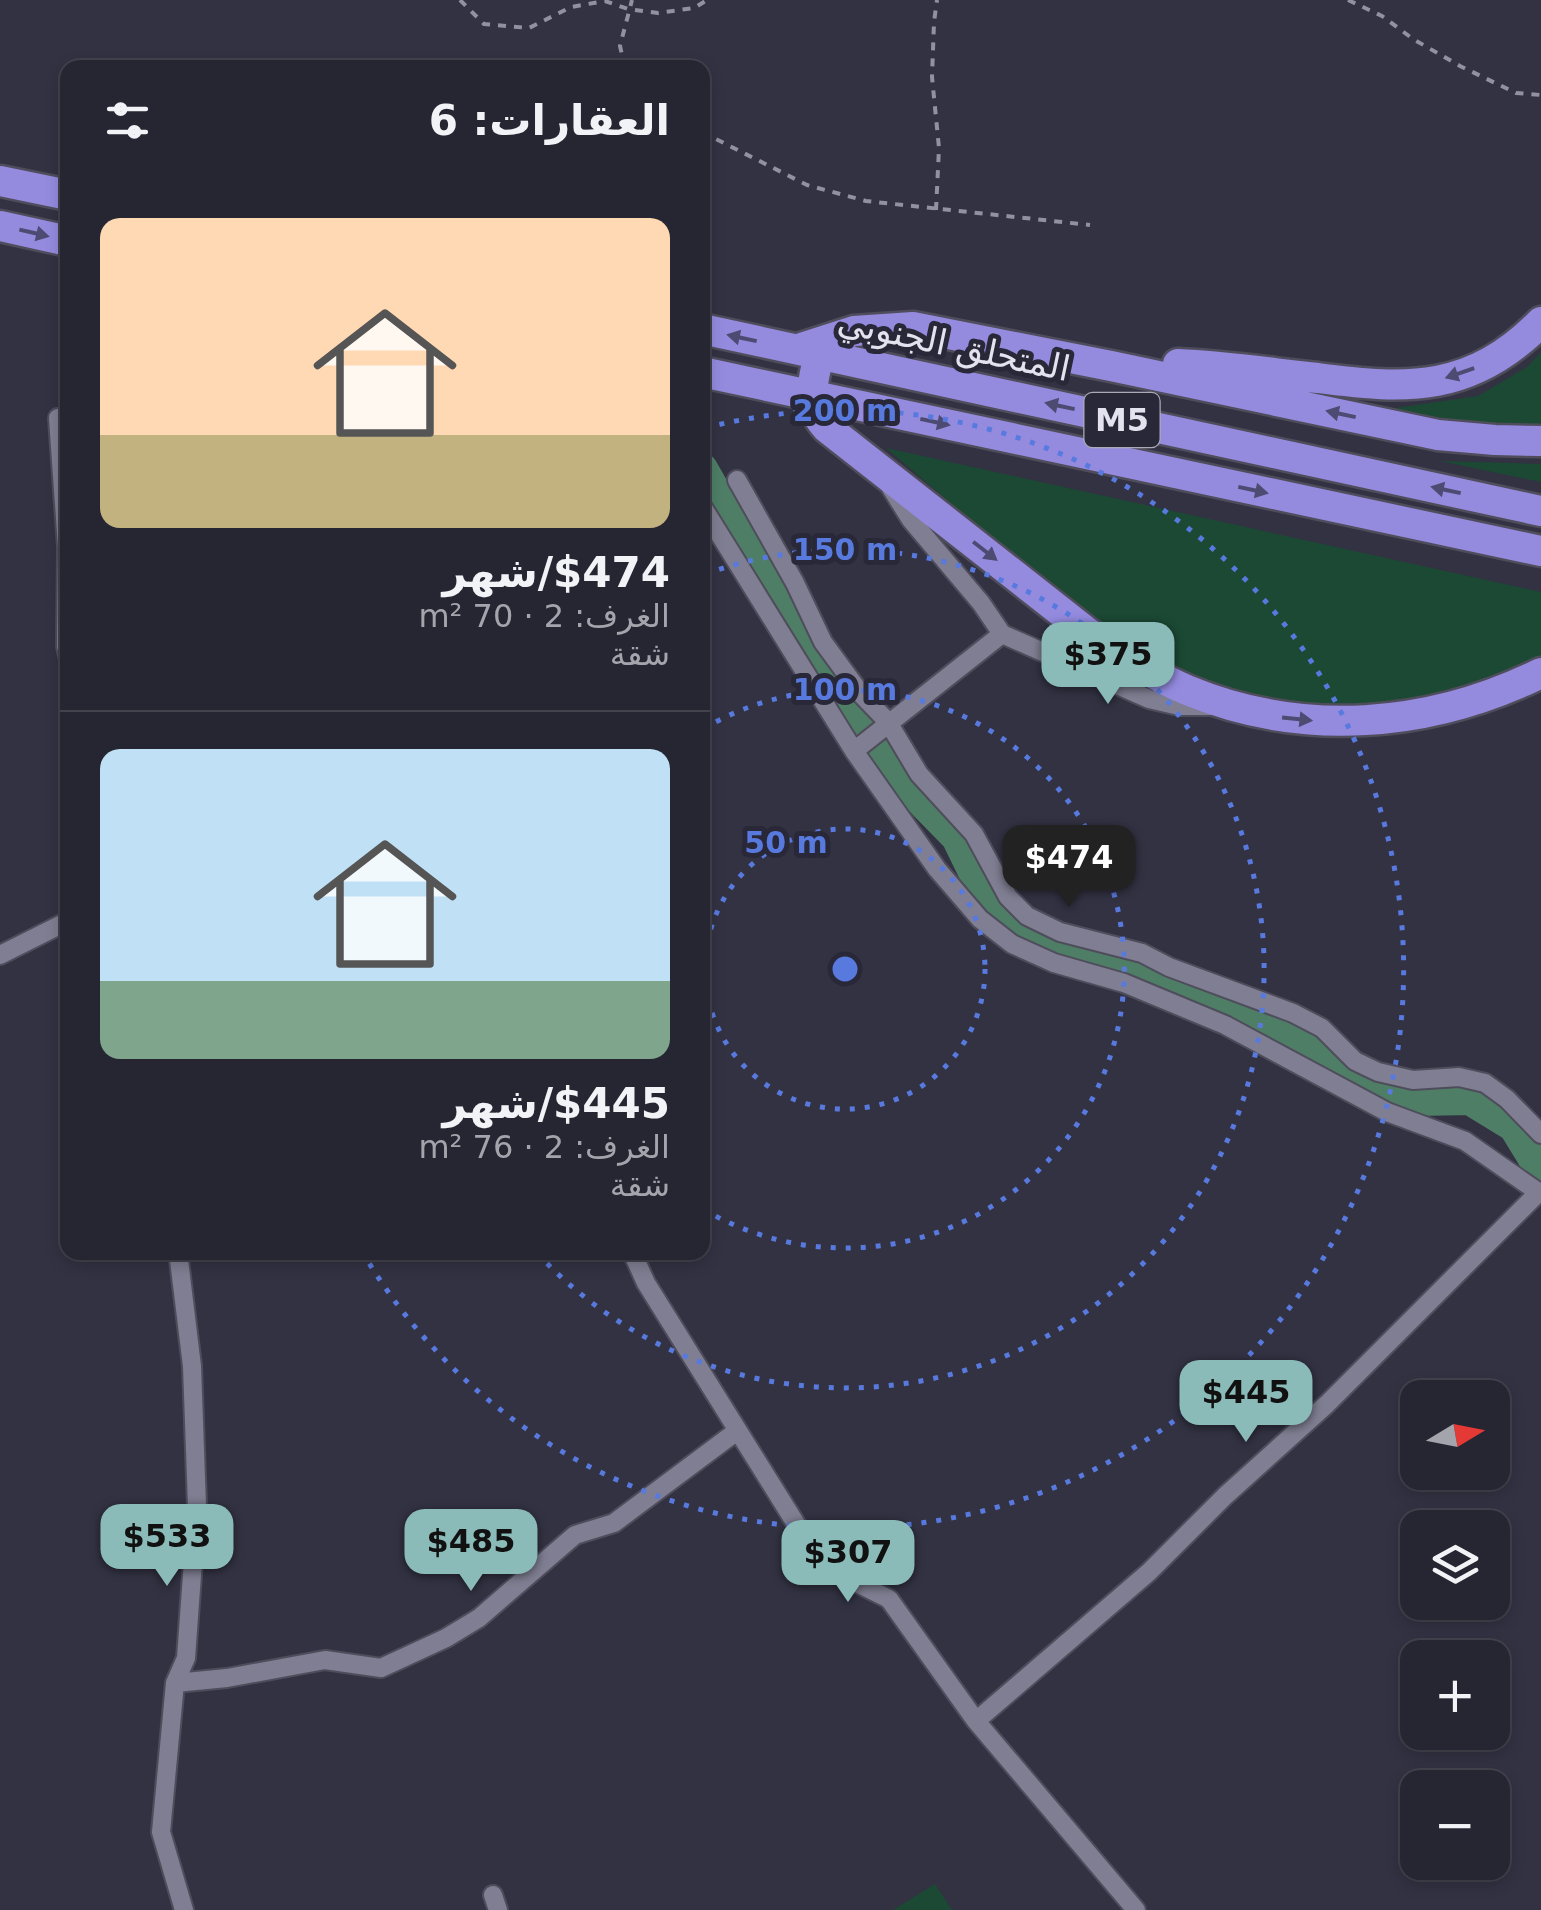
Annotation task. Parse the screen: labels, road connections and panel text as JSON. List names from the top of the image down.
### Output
{
  "streets": {
    "highway": ["المتحلق الجنوبي", "M5"]
  },
  "north": "right",
  "page": {
    "heading": "العقارات: 6",
    "list": [
      {
        "name": "$474/شهر",
        "note": "الغرف: 2 · 70 m² · شقة"
      },
      {
        "name": "$445/شهر",
        "note": "الغرف: 2 · 76 m² · شقة"
      }
    ],
    "price": [
      "$375",
      "$474",
      "$445",
      "$533",
      "$485",
      "$307"
    ],
    "map_buttons": ["+", "−"]
  },
  "rings": [
    "200 m",
    "150 m",
    "100 m",
    "50 m"
  ]
}
